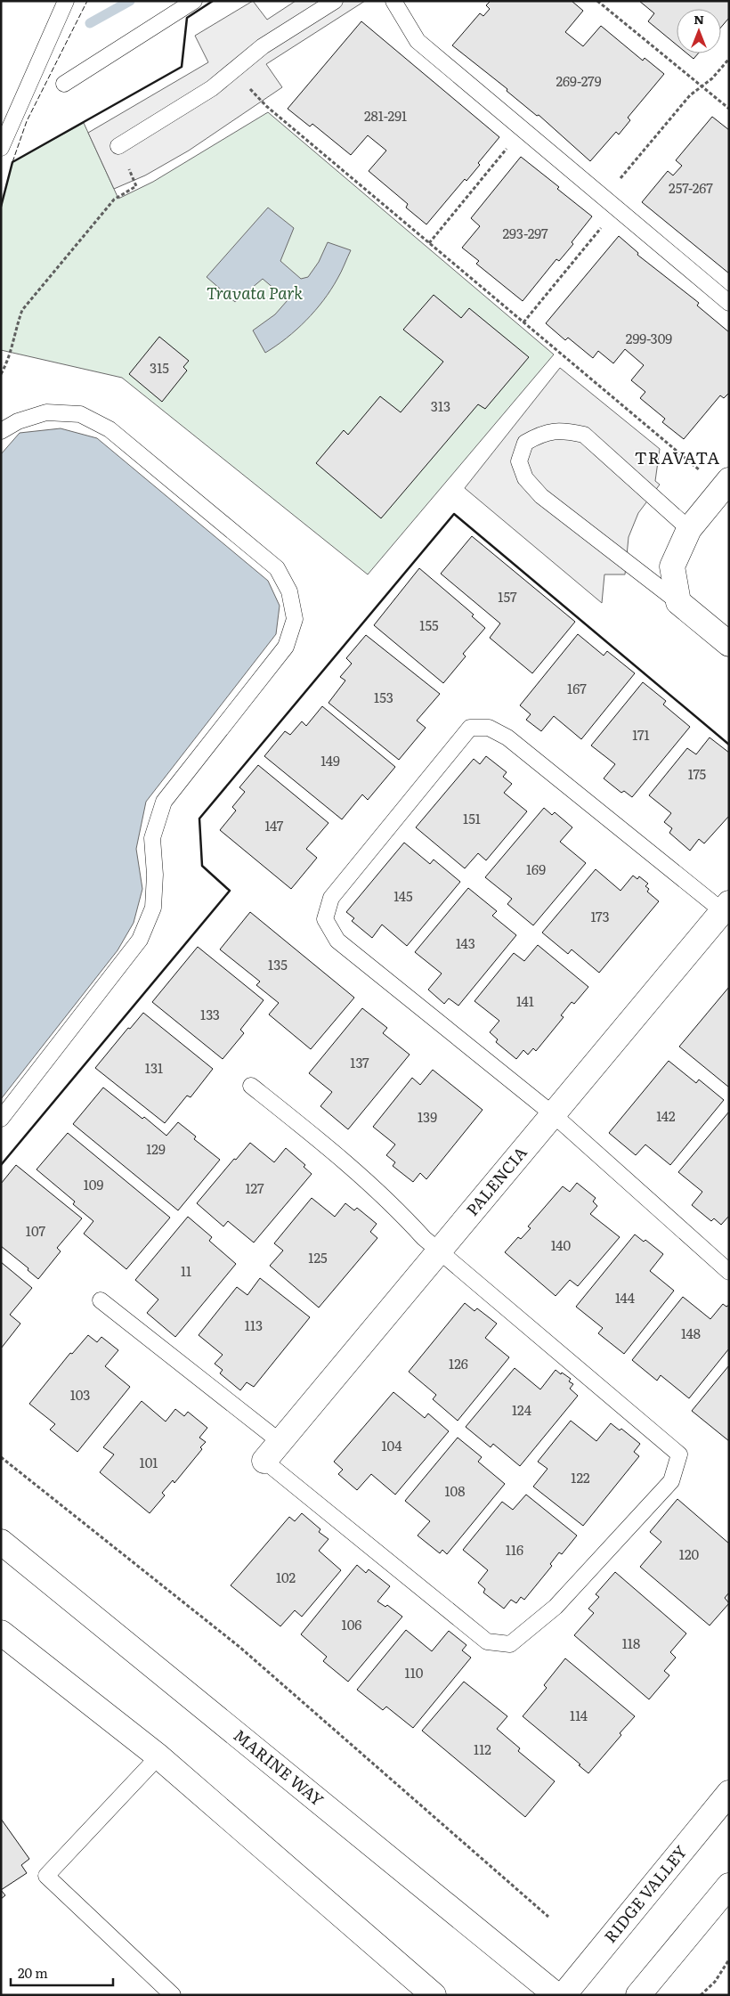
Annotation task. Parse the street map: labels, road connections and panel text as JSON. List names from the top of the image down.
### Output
{
  "streets": {
    "main road": ["PALENCIA", "MARINE WAY", "RIDGE VALLEY"]
  },
  "districts": ["TRAVATA"],
  "parks": ["Travata Park"],
  "house_numbers": [
    "269-279",
    "281-291",
    "257-267",
    "293-297",
    "299-309",
    "315",
    "313",
    "157",
    "155",
    "167",
    "153",
    "171",
    "149",
    "175",
    "151",
    "147",
    "169",
    "145",
    "173",
    "143",
    "135",
    "141",
    "133",
    "137",
    "131",
    "142",
    "139",
    "129",
    "109",
    "127",
    "107",
    "140",
    "125",
    "11",
    "144",
    "113",
    "148",
    "126",
    "103",
    "124",
    "104",
    "101",
    "122",
    "108",
    "116",
    "120",
    "102",
    "106",
    "118",
    "110",
    "114",
    "112"
  ],
  "scale_bar": "20 m",
  "north": "top"
}
